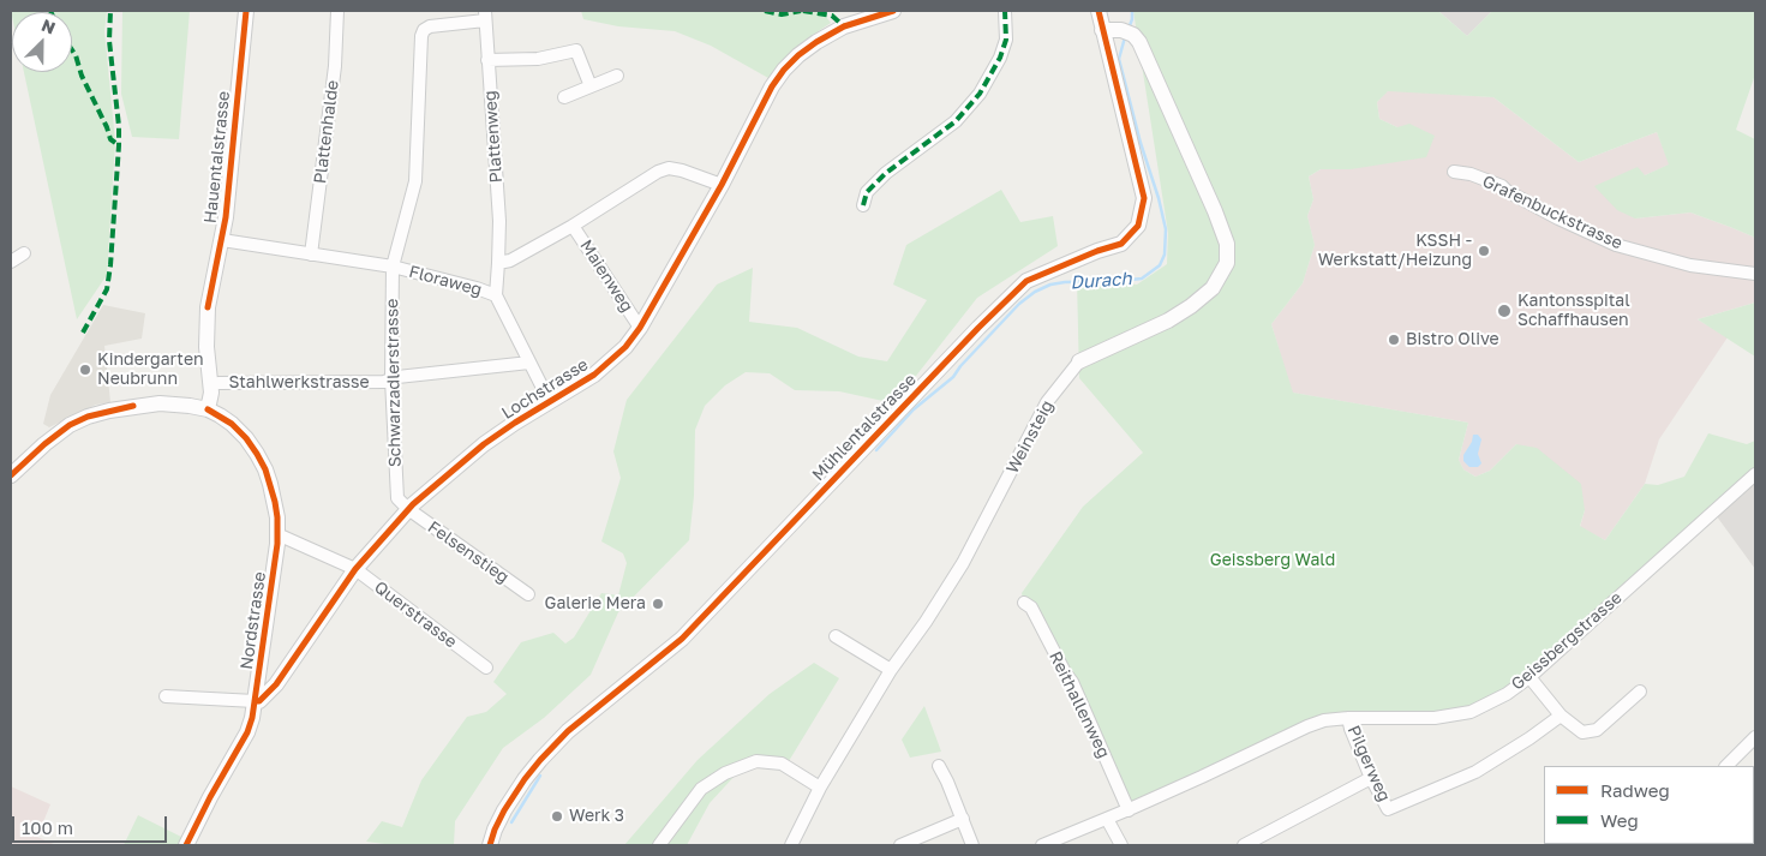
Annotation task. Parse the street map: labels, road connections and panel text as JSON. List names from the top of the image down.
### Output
{
  "streets": {
    "street": [
      "Plattenhalde",
      "Plattenweg",
      "Hauentalstrasse",
      "Grafenbuckstrasse",
      "Maienweg",
      "Floraweg",
      "Stahlwerkstrasse",
      "Schwarzadlerstrasse",
      "Lochstrasse",
      "Mühlentalstrasse",
      "Weinsteig",
      "Felsenstieg",
      "Querstrasse",
      "Nordstrasse",
      "Geissbergstrasse",
      "Reithallenweg",
      "Pilgerweg"
    ]
  },
  "crossings": [
    ["Plattenhalde", "Floraweg"],
    ["Plattenweg", "Floraweg"],
    ["Plattenweg", "Schwarzadlerstrasse"],
    ["Hauentalstrasse", "Floraweg"],
    ["Hauentalstrasse", "Stahlwerkstrasse"],
    ["Hauentalstrasse", "Nordstrasse"],
    ["Maienweg", "Floraweg"],
    ["Maienweg", "Lochstrasse"],
    ["Floraweg", "Schwarzadlerstrasse"],
    ["Floraweg", "Lochstrasse"],
    ["Stahlwerkstrasse", "Schwarzadlerstrasse"],
    ["Schwarzadlerstrasse", "Lochstrasse"],
    ["Schwarzadlerstrasse", "Felsenstieg"],
    ["Lochstrasse", "Felsenstieg"],
    ["Lochstrasse", "Querstrasse"],
    ["Lochstrasse", "Nordstrasse"],
    ["Mühlentalstrasse", "Weinsteig"],
    ["Querstrasse", "Nordstrasse"],
    ["Geissbergstrasse", "Reithallenweg"],
    ["Geissbergstrasse", "Pilgerweg"]
  ],
  "water": ["Durach"],
  "parks": ["Geissberg Wald"],
  "places": [
    "KSSH - Werkstatt/Heizung",
    "Kantonsspital Schaffhausen",
    "Bistro Olive",
    "Kindergarten Neubrunn",
    "Galerie Mera",
    "Werk 3"
  ],
  "legend": ["Radweg", "Weg"],
  "scale_bar": "100 m",
  "north": "top right"
}
